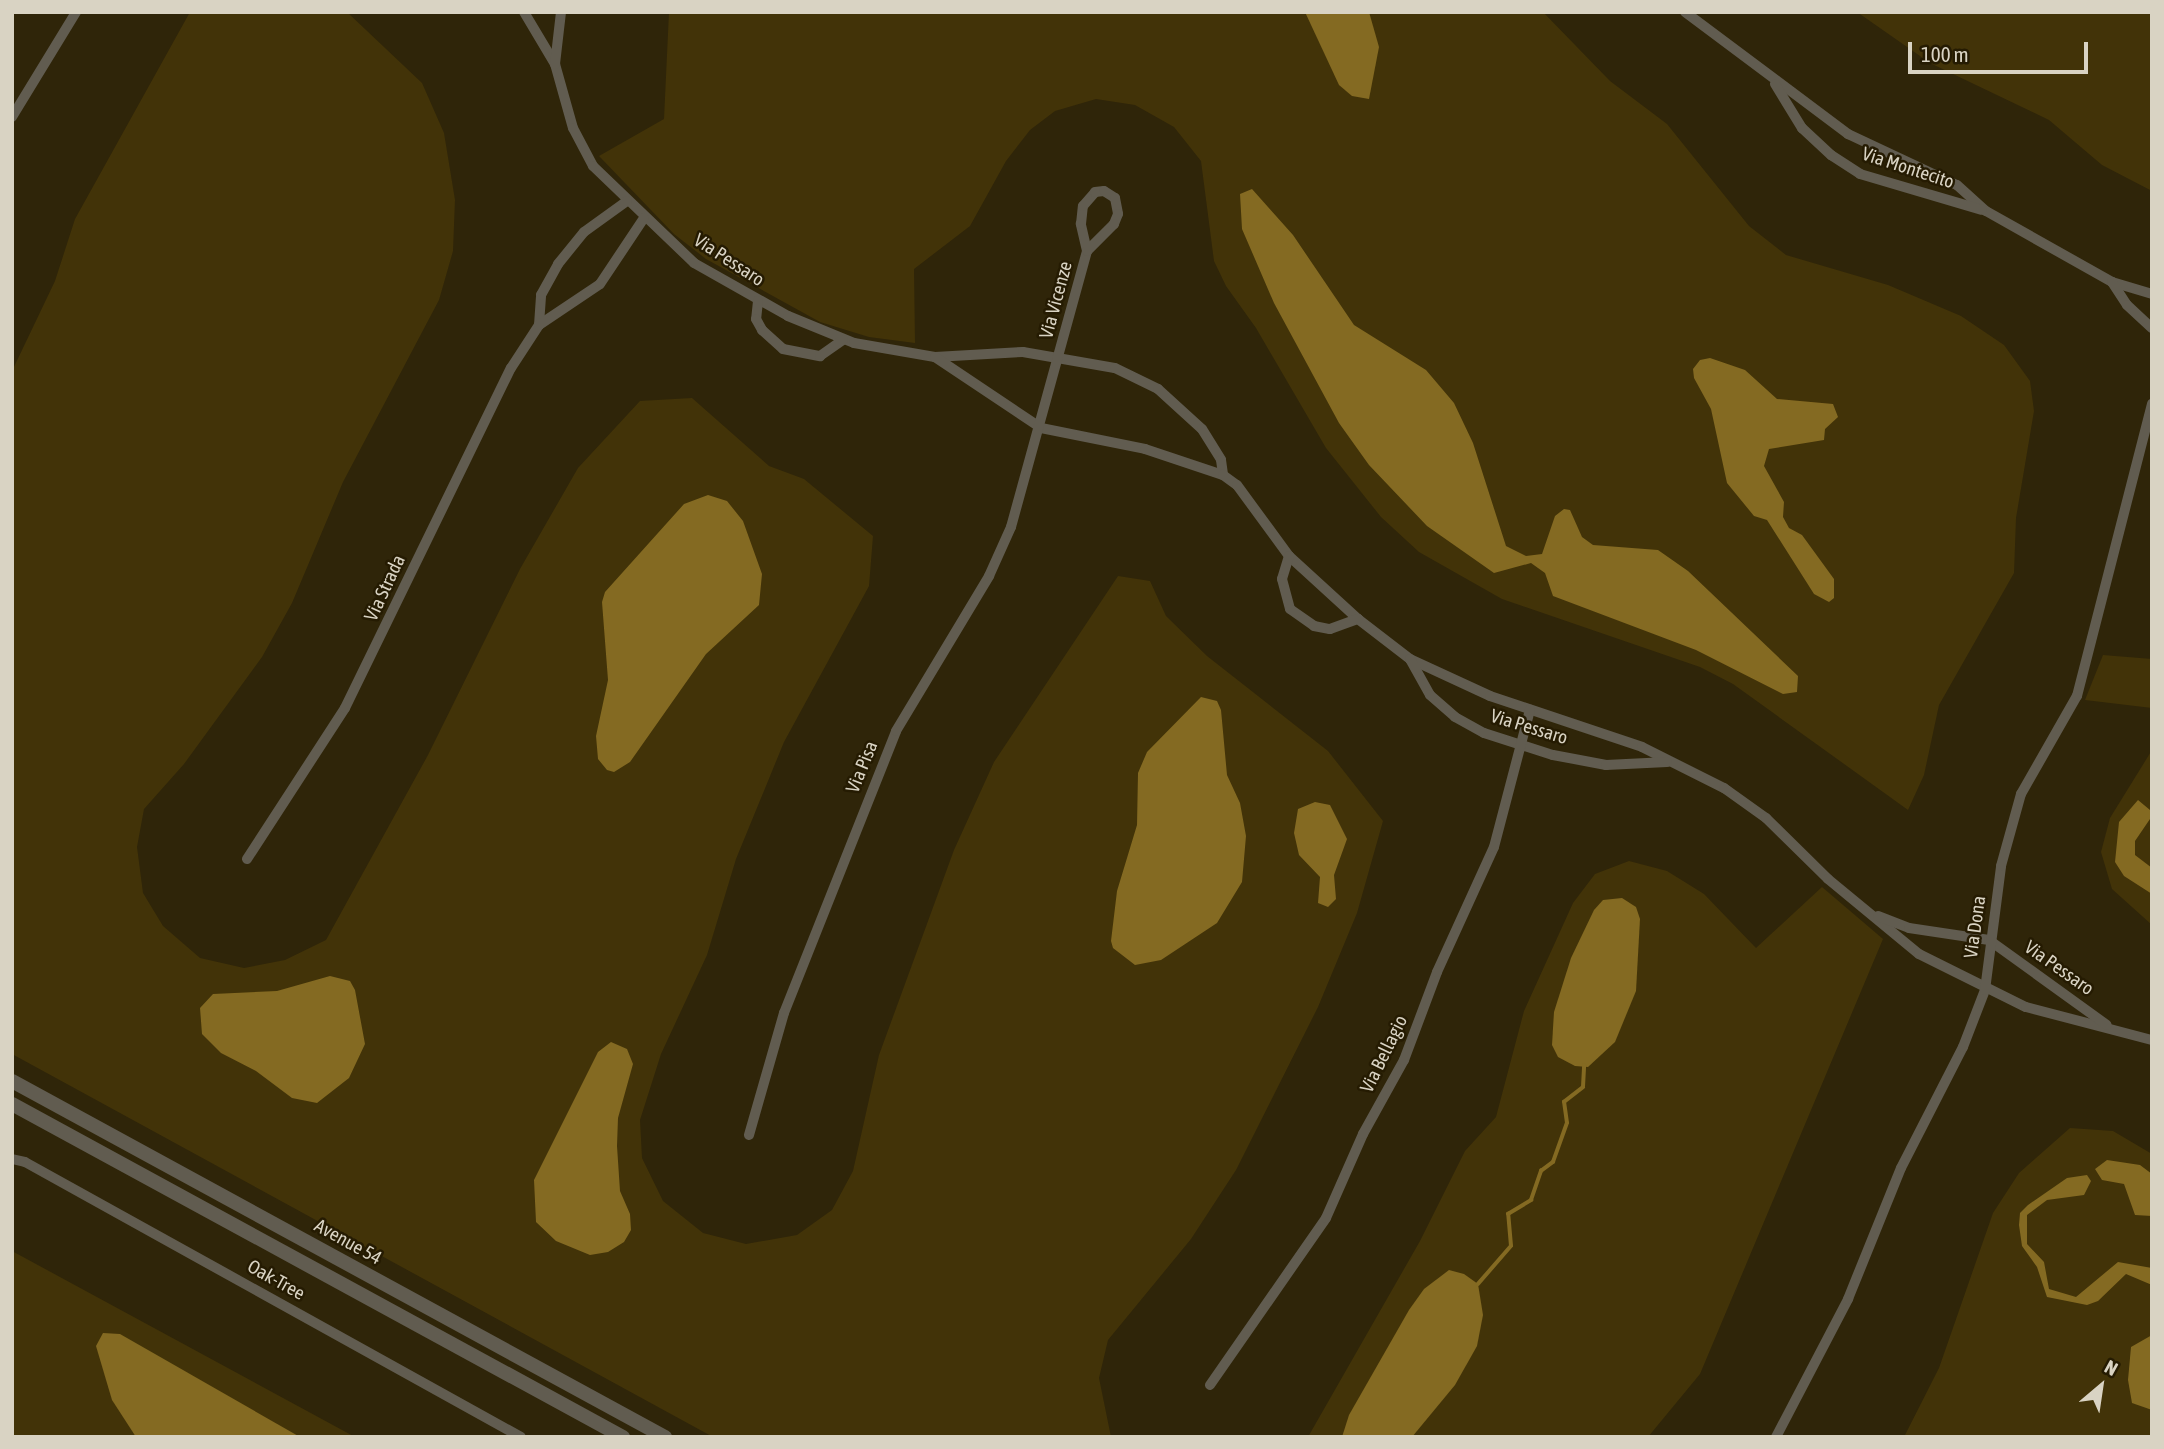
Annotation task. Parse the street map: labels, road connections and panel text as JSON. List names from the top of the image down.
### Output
{
  "streets": {
    "street": [
      "Via Montecito",
      "Via Pessaro",
      "Via Vicenze",
      "Via Strada",
      "Via Pisa",
      "Via Dona",
      "Via Bellagio",
      "Avenue 54",
      "Oak-Tree"
    ]
  },
  "crossings": [
    ["Via Pessaro", "Via Vicenze"],
    ["Via Pessaro", "Via Strada"],
    ["Via Pessaro", "Via Pisa"],
    ["Via Pessaro", "Via Dona"],
    ["Via Pessaro", "Via Bellagio"],
    ["Via Vicenze", "Via Pisa"]
  ],
  "scale_bar": "100 m",
  "north": "top right"
}
